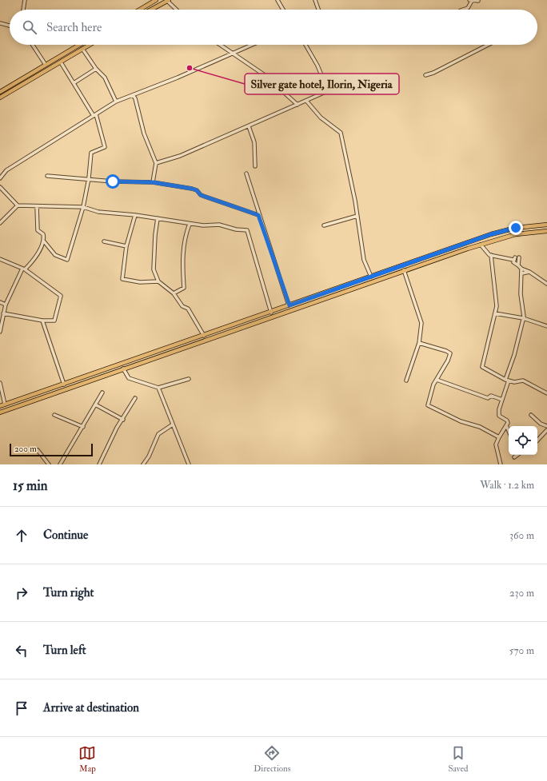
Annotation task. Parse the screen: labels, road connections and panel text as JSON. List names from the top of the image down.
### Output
{
  "places": ["Silver gate hotel, Ilorin, Nigeria"],
  "scale_bar": "200 m",
  "page": {
    "search": "Search here",
    "scale": "200 m",
    "heading": ["15 min", "Walk · 1.2 km"],
    "list": [
      ["Continue", "360 m"],
      ["Turn right", "230 m"],
      ["Turn left", "570 m"],
      "Arrive at destination"
    ],
    "nav": ["Map", "Directions", "Saved"]
  }
}
